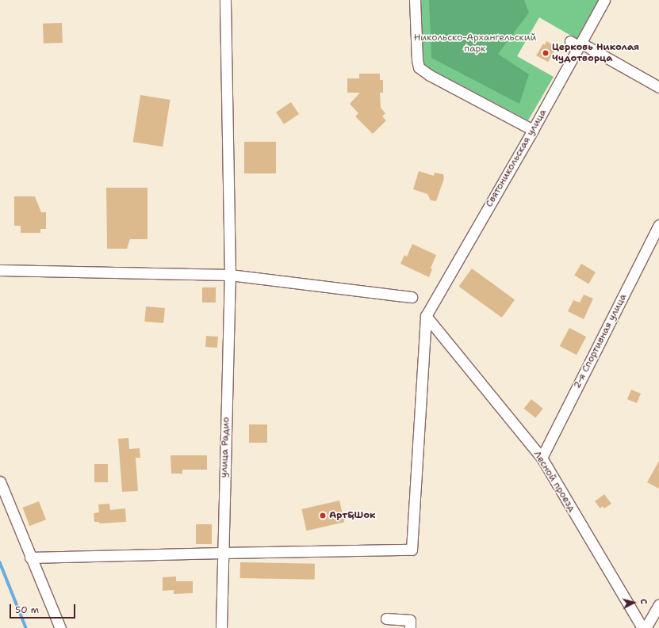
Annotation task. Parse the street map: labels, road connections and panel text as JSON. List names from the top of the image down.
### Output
{
  "streets": {
    "street": [
      "Святоникольская улица",
      "2-я Спортивная улица",
      "улица Радио",
      "Лесной проезд"
    ]
  },
  "crossings": [
    ["Святоникольская улица", "Лесной проезд"],
    ["2-я Спортивная улица", "Лесной проезд"]
  ],
  "parks": ["Никольско-Архангельский парк"],
  "places": ["Церковь Николая Чудотворца", "Арт&Шок"],
  "scale_bar": "50 m",
  "north": "right"
}
